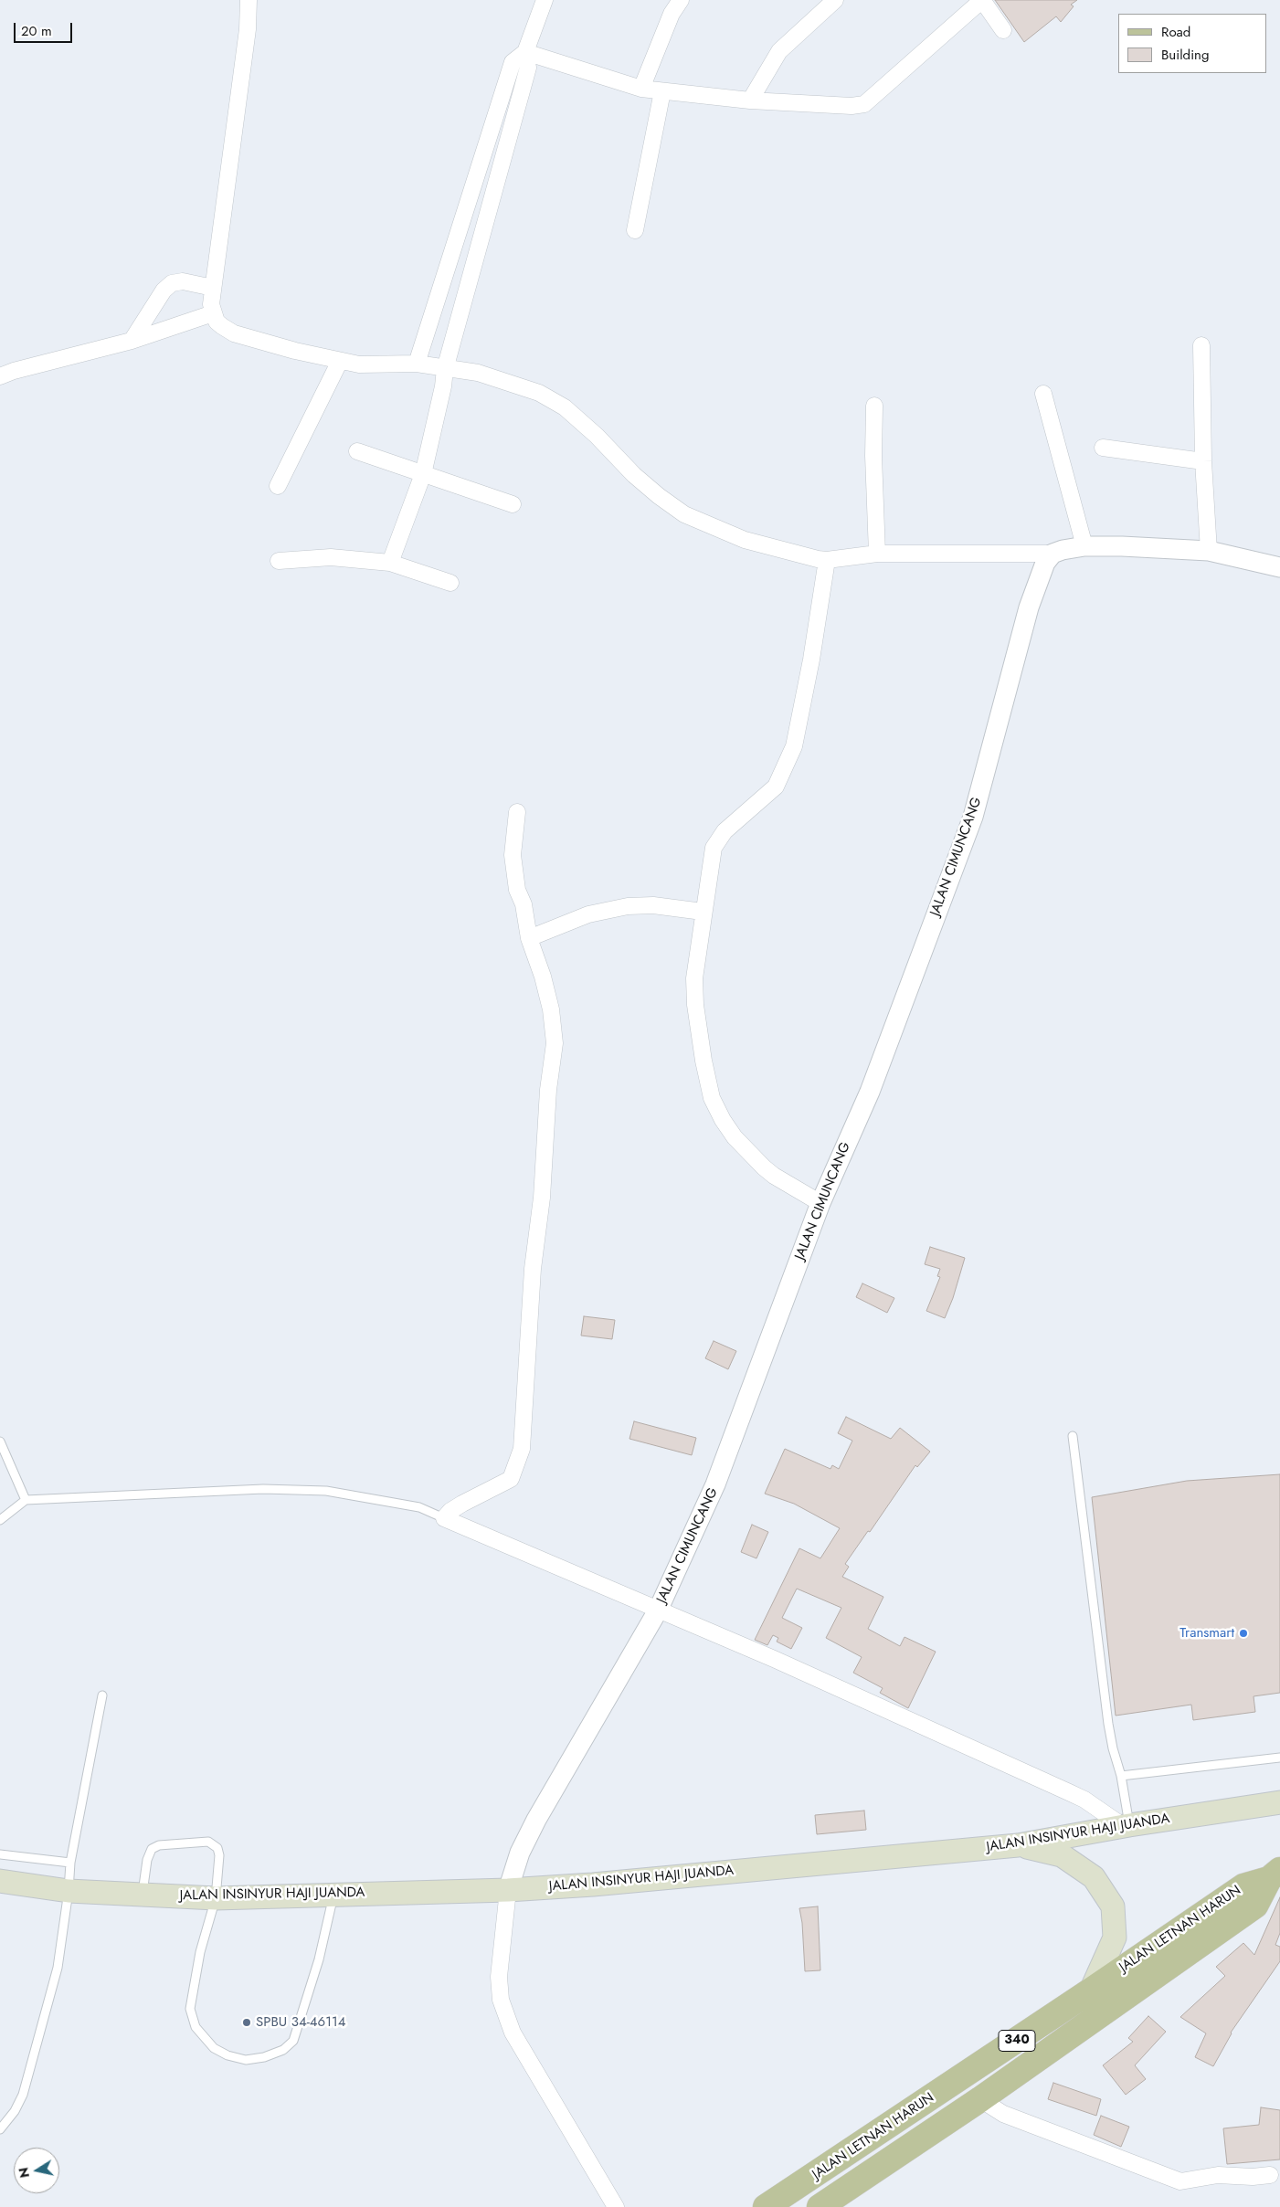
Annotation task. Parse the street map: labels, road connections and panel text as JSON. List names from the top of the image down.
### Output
{
  "streets": {
    "main road": ["JALAN INSINYUR HAJI JUANDA", "JALAN LETNAN HARUN", "340"],
    "street": ["JALAN CIMUNCANG"]
  },
  "crossings": [
    ["JALAN CIMUNCANG", "JALAN INSINYUR HAJI JUANDA"]
  ],
  "places": ["Transmart", "SPBU 34-46114"],
  "legend": ["Road", "Building"],
  "scale_bar": "20 m",
  "north": "left"
}
